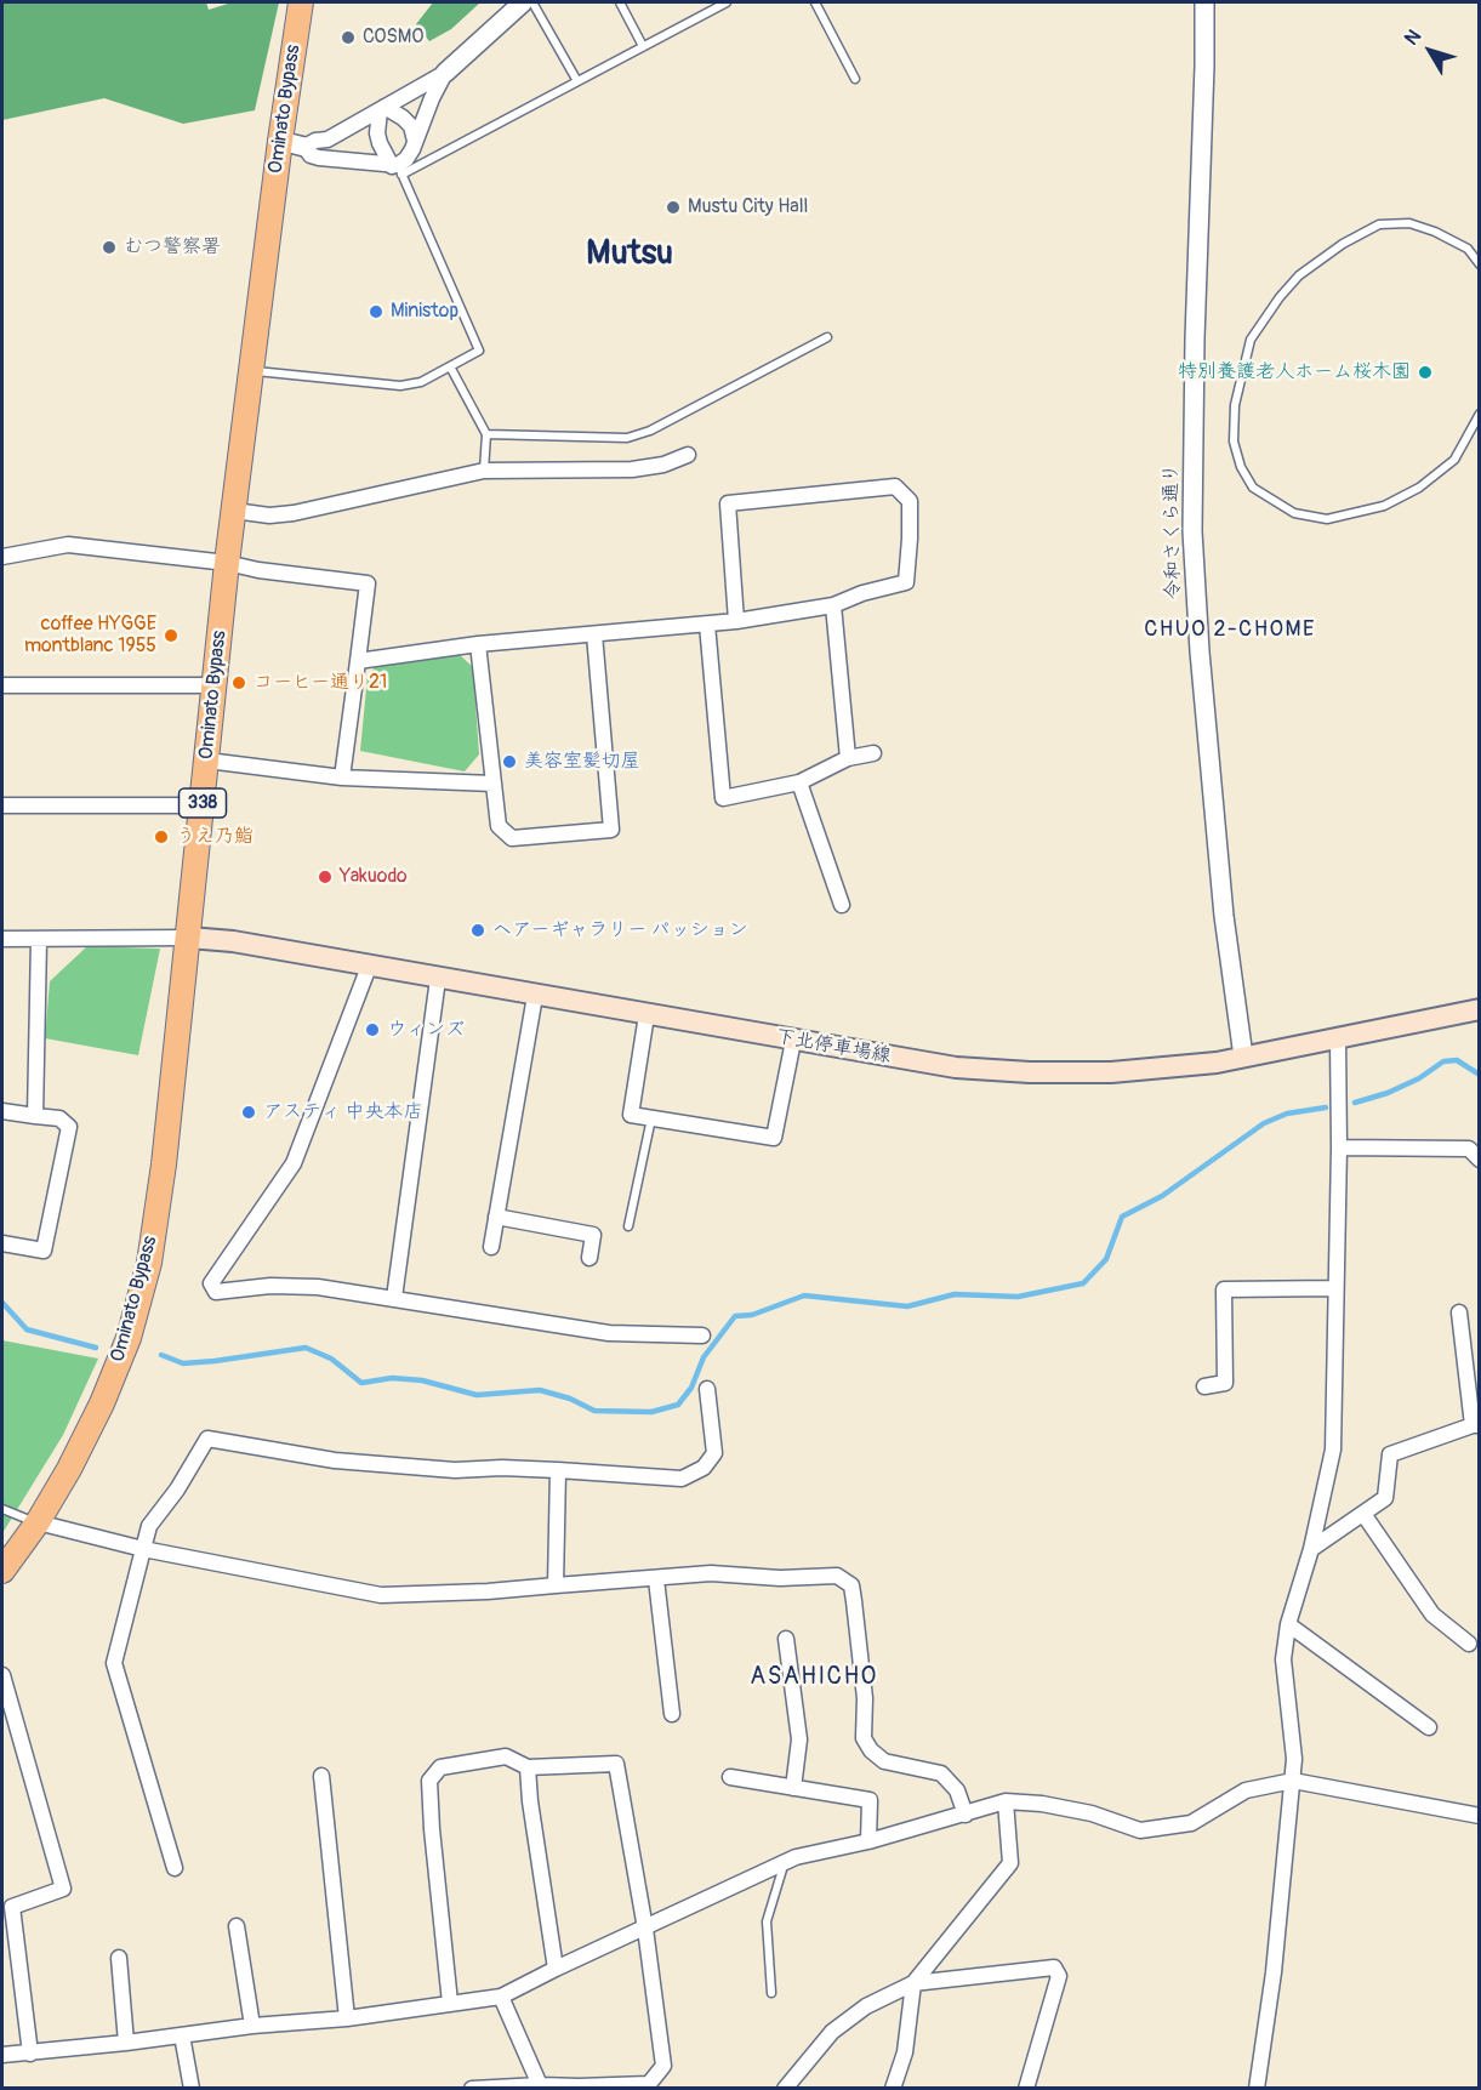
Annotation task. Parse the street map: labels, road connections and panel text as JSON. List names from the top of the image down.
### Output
{
  "streets": {
    "highway": ["Ominato Bypass", "338"],
    "main road": ["下北停車場線"],
    "street": ["令和さくら通り"]
  },
  "crossings": [
    ["Ominato Bypass", "下北停車場線"],
    ["令和さくら通り", "下北停車場線"]
  ],
  "districts": ["Mutsu", "CHUO 2-CHOME", "ASAHICHO"],
  "places": [
    "COSMO",
    "Mustu City Hall",
    "むつ警察署",
    "Ministop",
    "特別養護老人ホーム桜木園",
    "coffee HYGGE montblanc 1955",
    "コーヒー通り21",
    "美容室髪切屋",
    "うえ乃鮨",
    "Yakuodo",
    "ヘアーギャラリー パッション",
    "ウィンズ",
    "アスティ 中央本店"
  ],
  "north": "top left"
}
